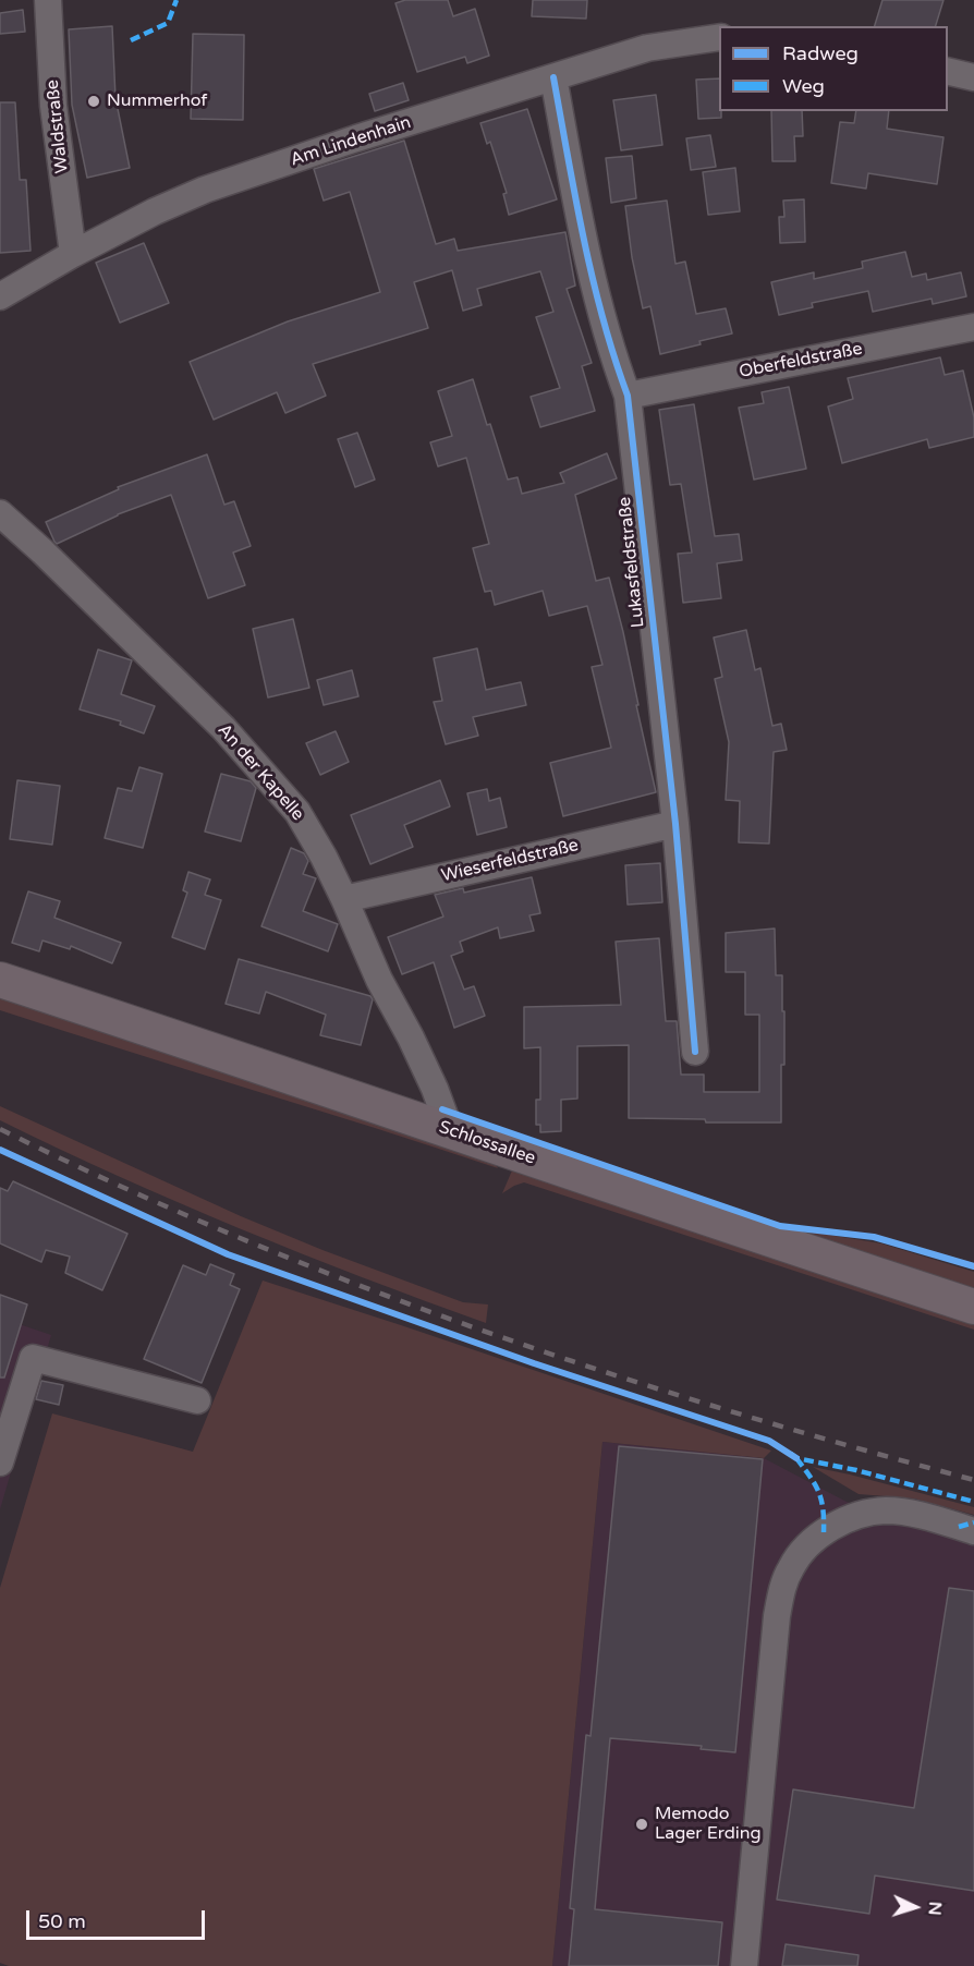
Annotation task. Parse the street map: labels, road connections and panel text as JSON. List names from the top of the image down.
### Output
{
  "streets": {
    "main road": ["Schlossallee"],
    "street": [
      "Waldstraße",
      "Am Lindenhain",
      "Oberfeldstraße",
      "Lukasfeldstraße",
      "An der Kapelle",
      "Wieserfeldstraße"
    ]
  },
  "crossings": [
    ["Waldstraße", "Am Lindenhain"],
    ["Am Lindenhain", "Lukasfeldstraße"],
    ["Oberfeldstraße", "Lukasfeldstraße"],
    ["Lukasfeldstraße", "Wieserfeldstraße"],
    ["An der Kapelle", "Wieserfeldstraße"],
    ["An der Kapelle", "Schlossallee"]
  ],
  "places": ["Nummerhof", "Memodo Lager Erding"],
  "legend": ["Radweg", "Weg"],
  "scale_bar": "50 m",
  "north": "right"
}
